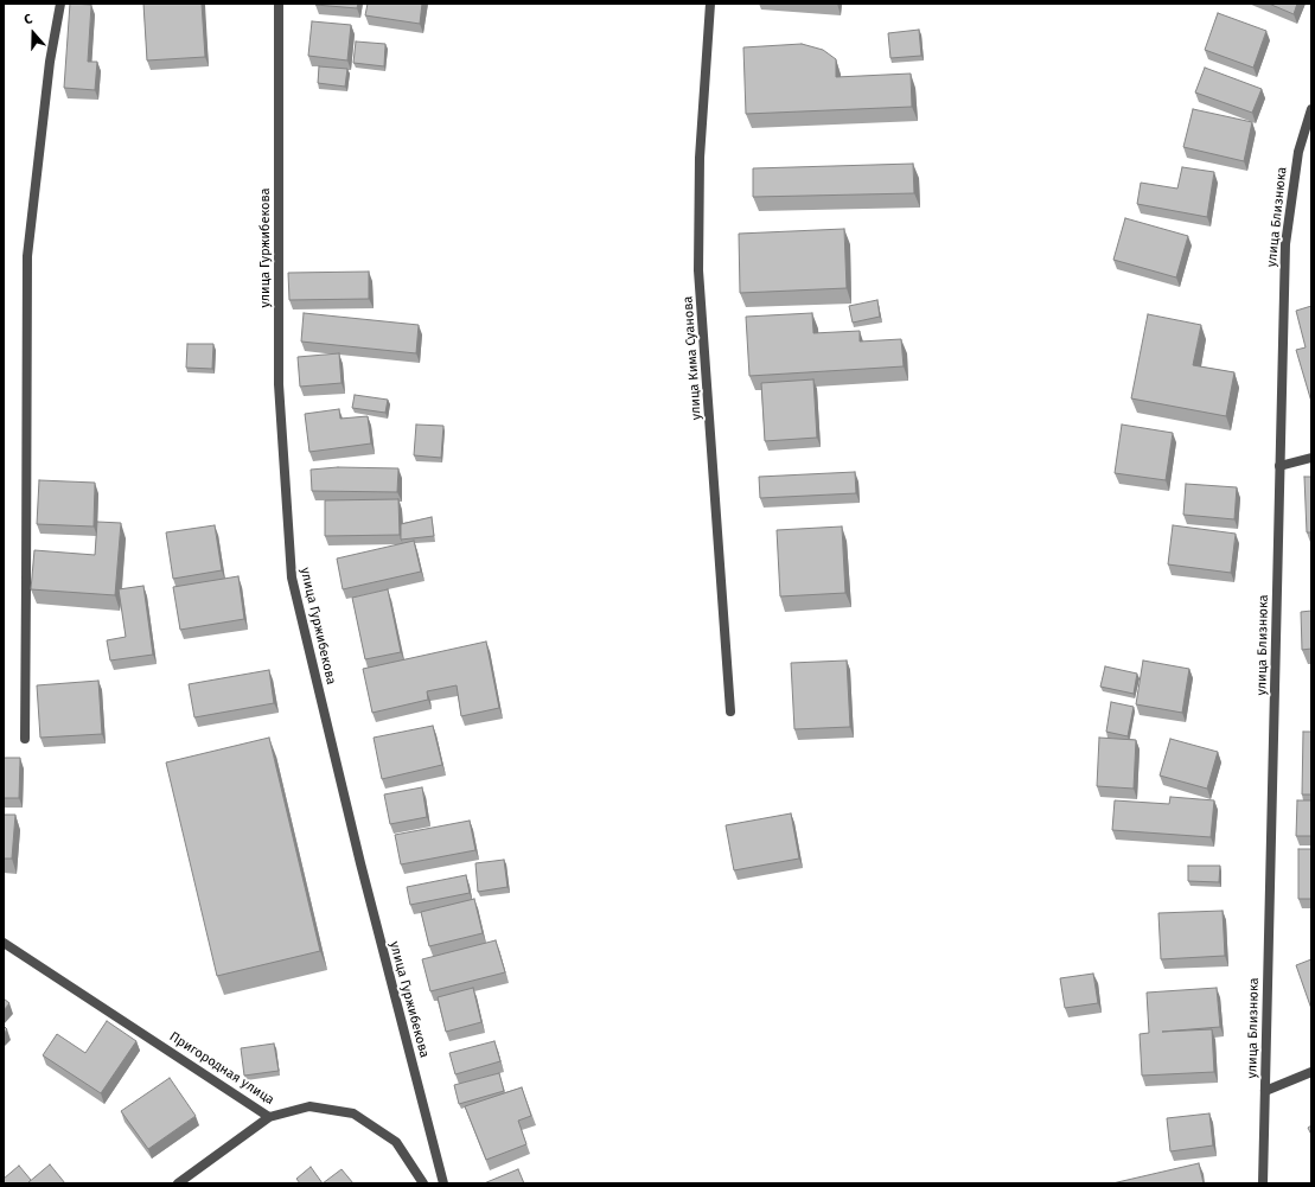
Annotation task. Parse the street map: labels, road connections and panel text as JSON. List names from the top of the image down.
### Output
{
  "streets": {
    "street": [
      "улица Близнюка",
      "улица Гуржибекова",
      "улица Кима Суанова",
      "Пригородная улица"
    ]
  },
  "north": "top"
}
